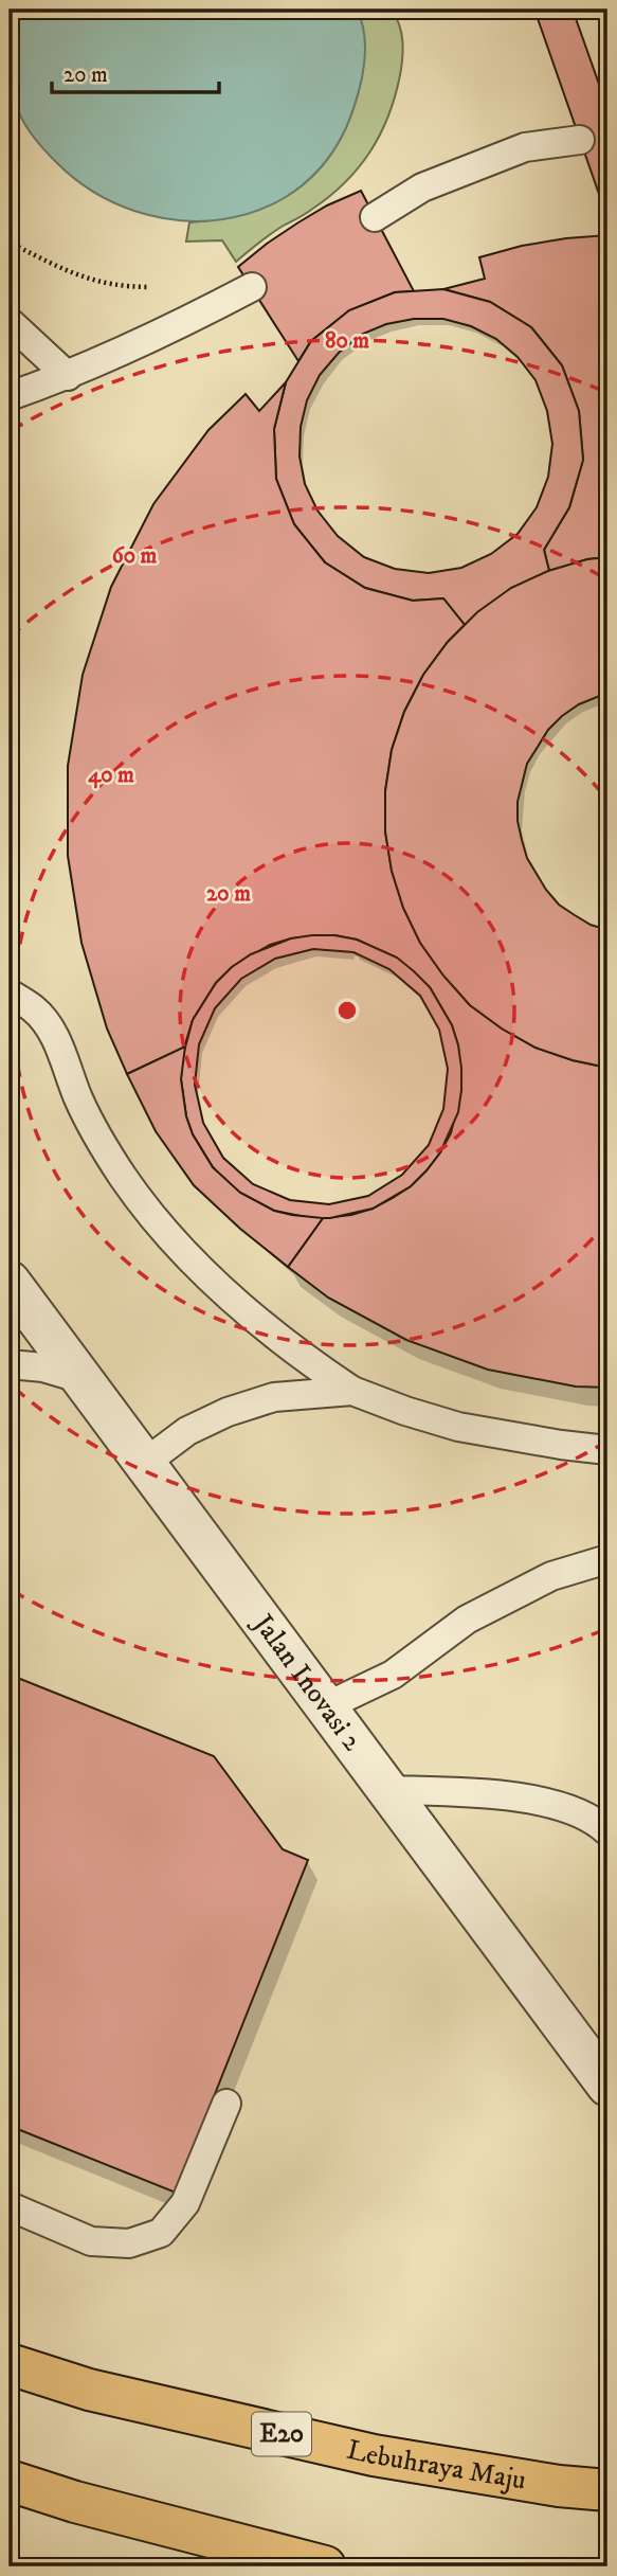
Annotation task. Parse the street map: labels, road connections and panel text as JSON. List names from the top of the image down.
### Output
{
  "streets": {
    "highway": ["E20", "Lebuhraya Maju"],
    "street": ["Jalan Inovasi 2"]
  },
  "scale_bar": "20 m",
  "rings": [
    "80 m",
    "60 m",
    "40 m",
    "20 m"
  ]
}
